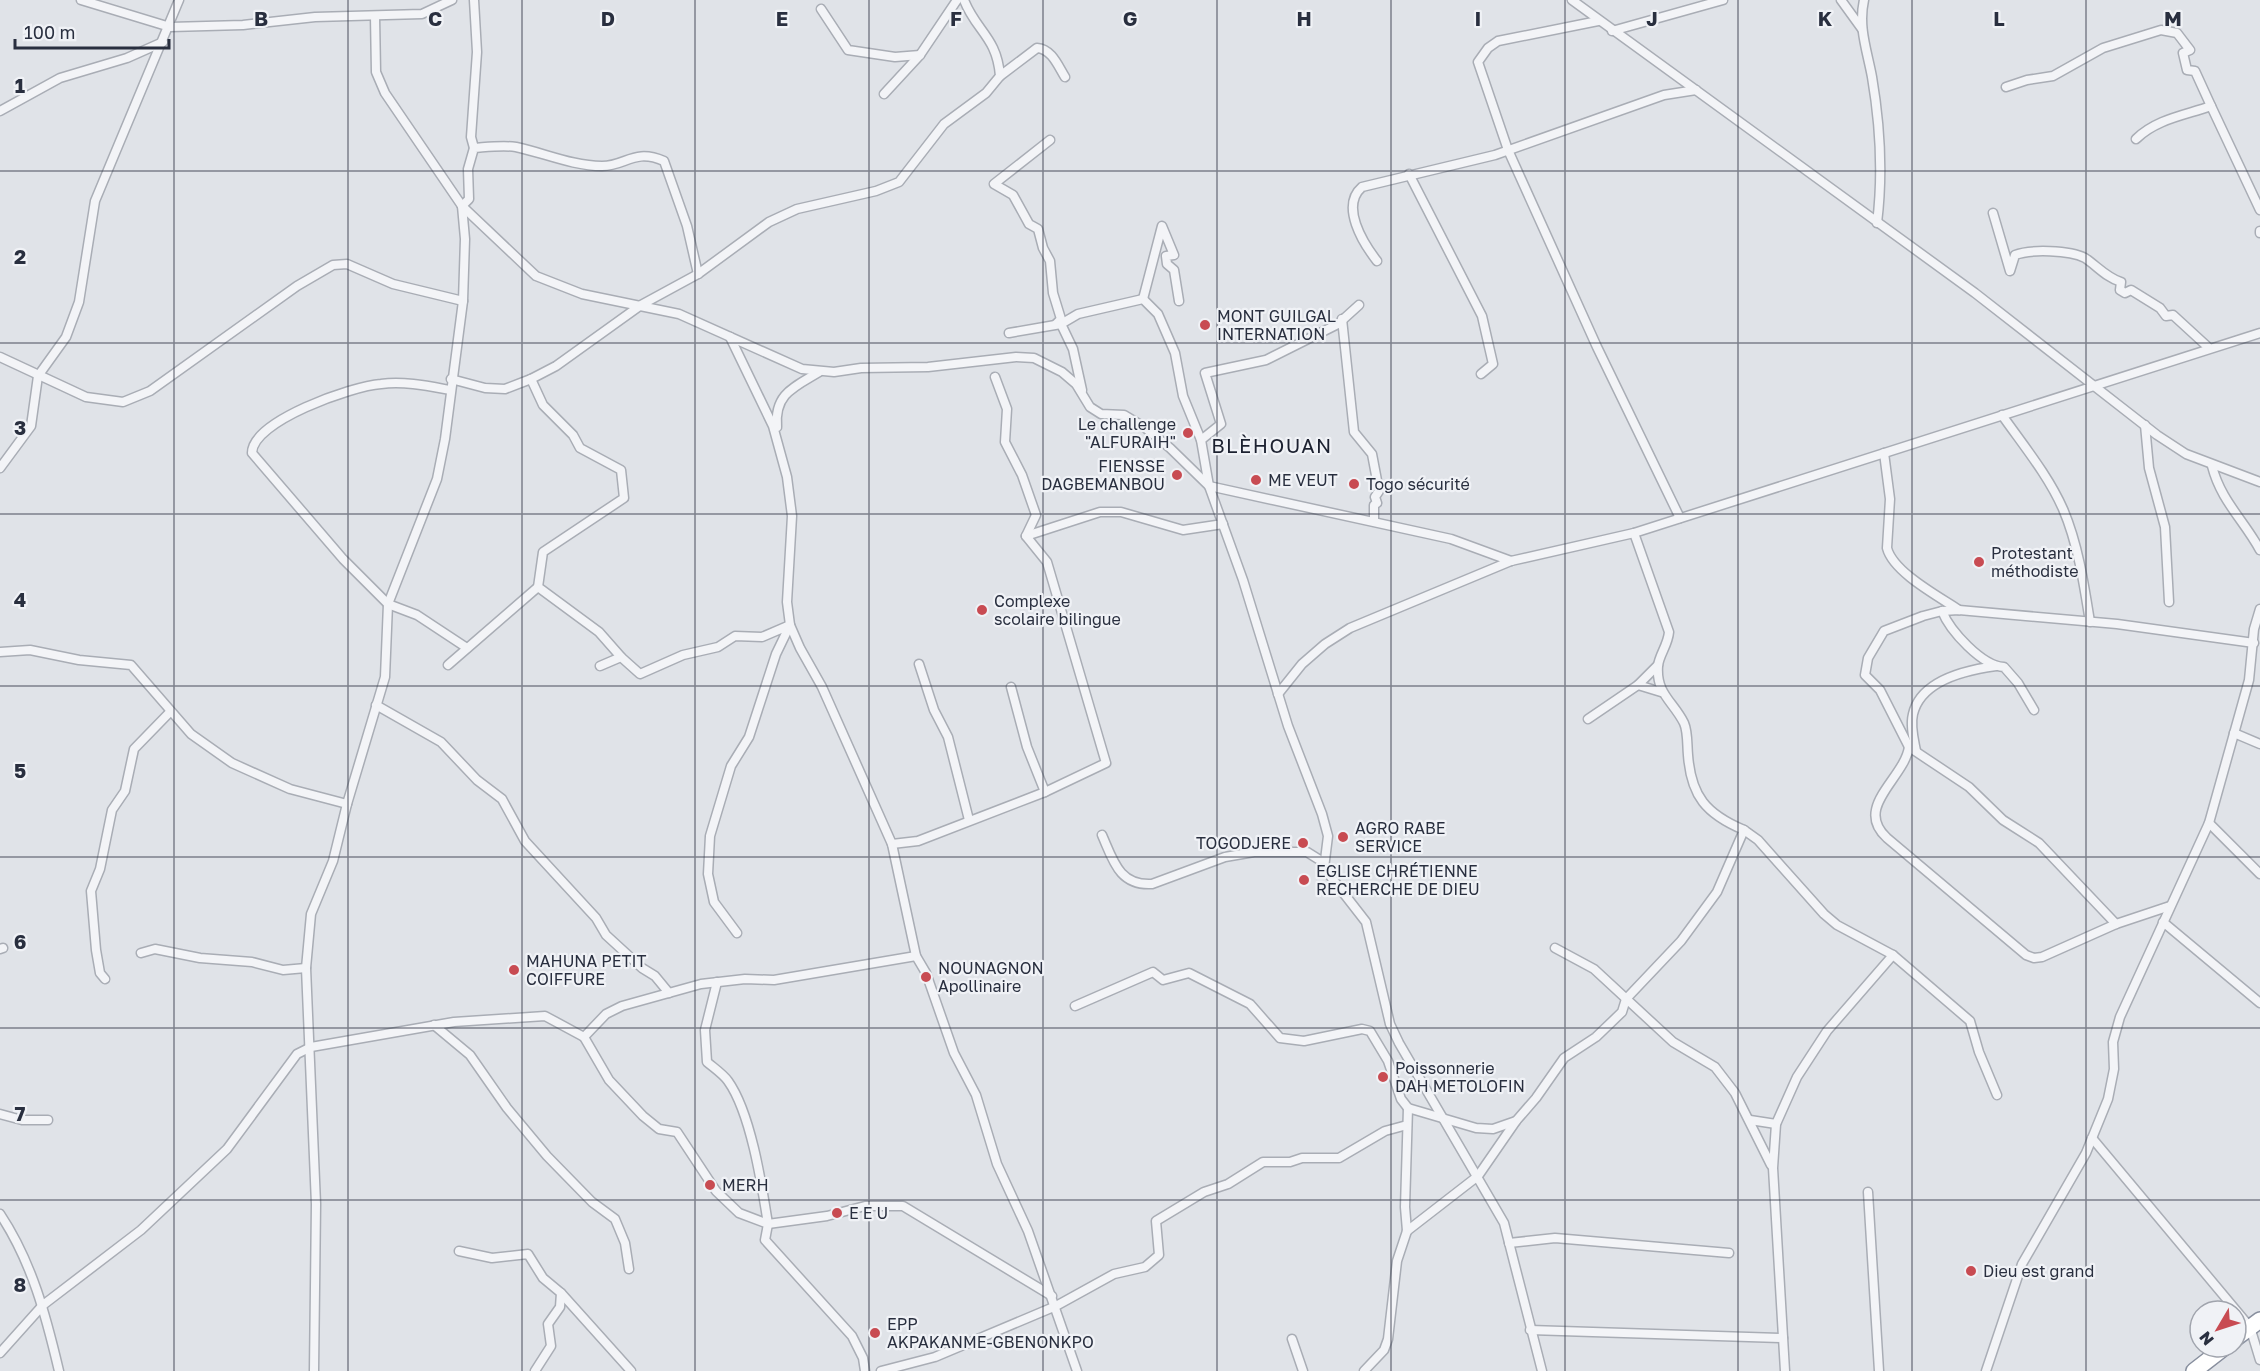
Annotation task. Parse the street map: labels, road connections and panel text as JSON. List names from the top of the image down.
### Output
{
  "districts": ["BLÈHOUAN"],
  "places": [
    "MONT GUILGAL INTERNATION",
    "Le challenge \"ALFURAIH\"",
    "FIENSSE DAGBEMANBOU",
    "ME VEUT",
    "Togo sécurité",
    "Protestant méthodiste",
    "Complexe scolaire bilingue",
    "AGRO RABE SERVICE",
    "TOGODJERE",
    "EGLISE CHRÉTIENNE RECHERCHE DE DIEU",
    "MAHUNA PETIT COIFFURE",
    "NOUNAGNON Apollinaire",
    "Poissonnerie DAH METOLOFIN",
    "MERH",
    "E E U",
    "Dieu est grand",
    "EPP AKPAKANME-GBENONKPO"
  ],
  "scale_bar": "100 m",
  "north": "bottom left",
  "grid": {
    "columns": [
      "B",
      "C",
      "D",
      "E",
      "F",
      "G",
      "H",
      "I",
      "J",
      "K",
      "L",
      "M"
    ],
    "rows": [
      "1",
      "2",
      "3",
      "4",
      "5",
      "6",
      "7",
      "8"
    ]
  }
}
